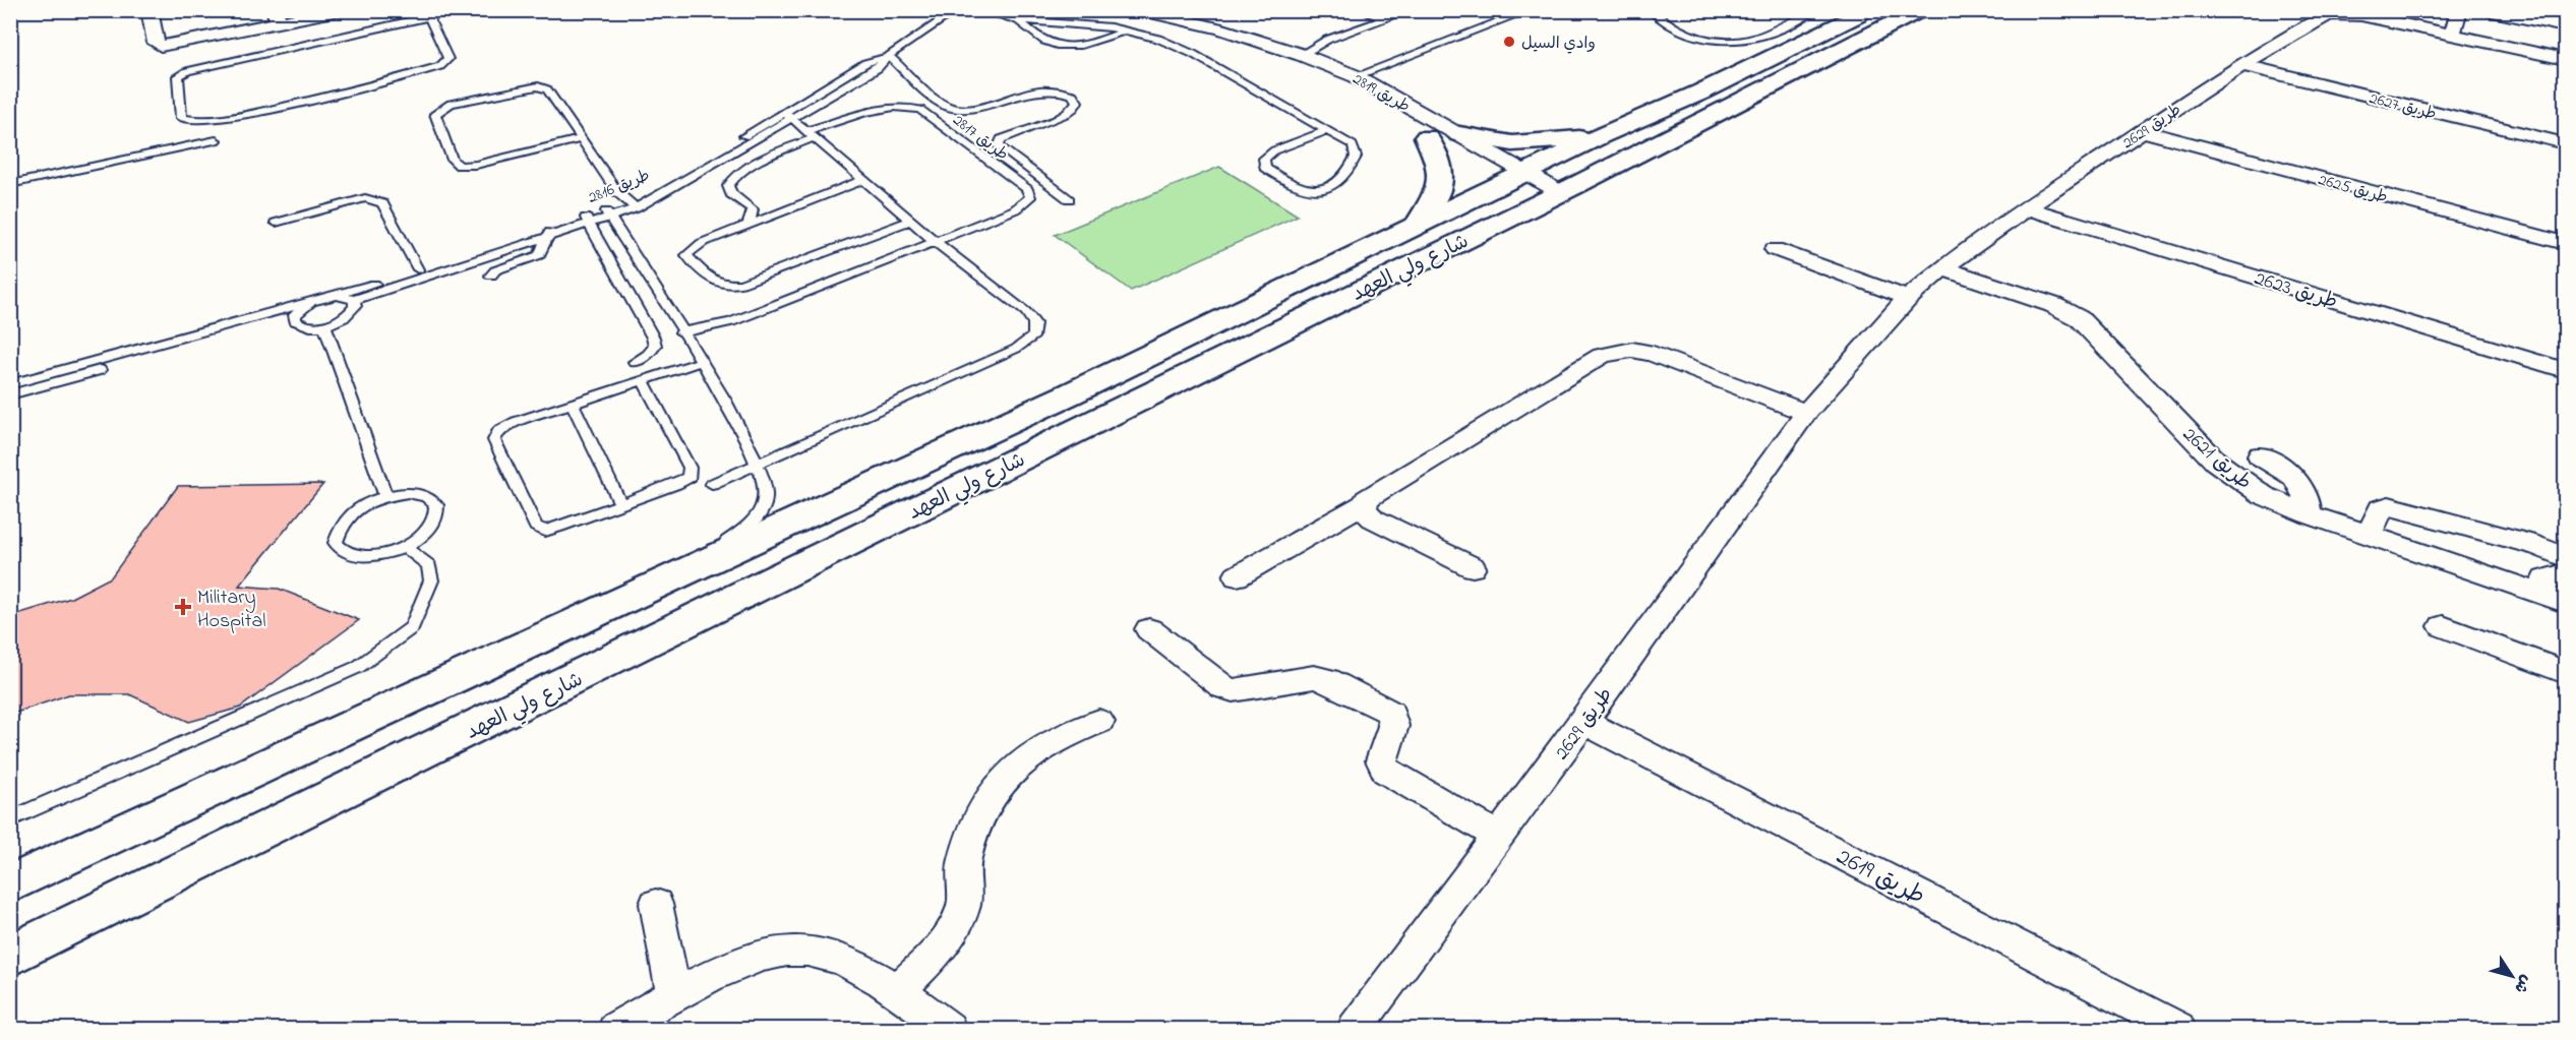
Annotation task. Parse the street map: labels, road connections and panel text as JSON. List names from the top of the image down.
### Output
{
  "streets": {
    "main road": ["شارع ولي العهد"],
    "street": [
      "طريق 2819",
      "طريق 2627",
      "طريق 2629",
      "طريق 2625",
      "طريق 2623",
      "طريق 2621",
      "طريق 2619"
    ],
    "lane": ["طريق 2817", "طريق 2816"]
  },
  "crossings": [
    ["طريق 2819", "شارع ولي العهد"],
    ["طريق 2627", "طريق 2629"],
    ["طريق 2629", "طريق 2625"],
    ["طريق 2629", "طريق 2623"],
    ["طريق 2629", "طريق 2621"],
    ["طريق 2629", "طريق 2619"]
  ],
  "places": {
    "other": ["وادي السيل"],
    "health": ["Military Hospital"]
  },
  "north": "bottom right"
}
